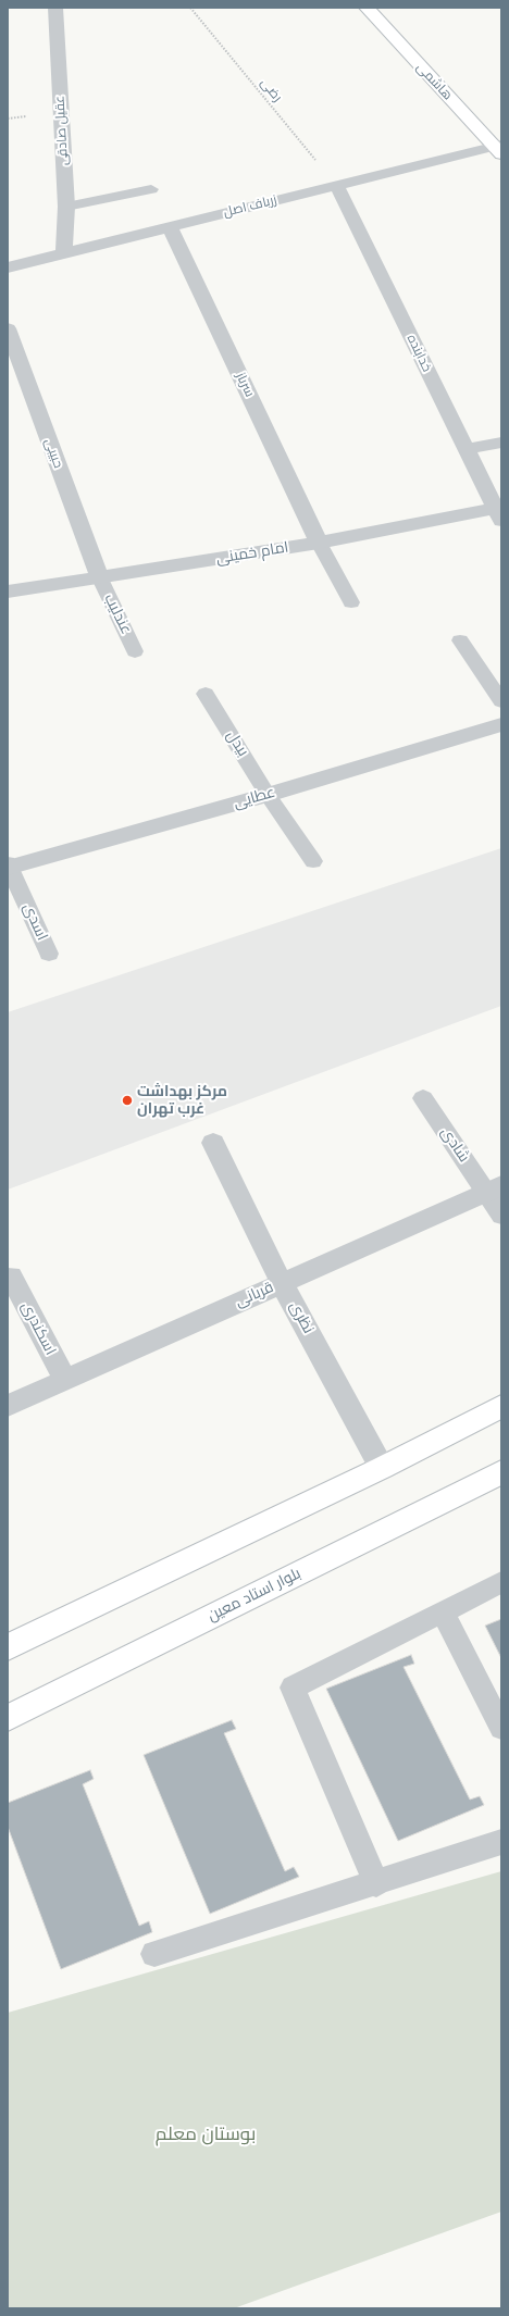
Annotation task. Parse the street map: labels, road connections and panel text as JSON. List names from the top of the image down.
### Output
{
  "streets": {
    "main road": ["هاشمی", "بلوار استاد معین"],
    "street": [
      "عقیل صادقی",
      "زرباف اصل",
      "خدابنده",
      "سرباز",
      "حبیبی",
      "امام خمینی",
      "عطایی",
      "قربانی",
      "نظری",
      "اسکندری"
    ],
    "lane": [
      "عندلیب",
      "بیدل",
      "اسدی",
      "شادی"
    ],
    "path": ["رضی"]
  },
  "crossings": [
    ["هاشمی", "زرباف اصل"],
    ["رضی", "زرباف اصل"],
    ["رضی", "خدابنده"],
    ["عقیل صادقی", "زرباف اصل"],
    ["زرباف اصل", "خدابنده"],
    ["زرباف اصل", "سرباز"],
    ["خدابنده", "امام خمینی"],
    ["سرباز", "امام خمینی"],
    ["حبیبی", "امام خمینی"],
    ["حبیبی", "عندلیب"],
    ["امام خمینی", "عندلیب"],
    ["بیدل", "عطایی"],
    ["عطایی", "اسدی"],
    ["شادی", "قربانی"],
    ["قربانی", "نظری"],
    ["قربانی", "اسکندری"]
  ],
  "parks": ["بوستان معلم"],
  "places": ["مرکز بهداشت غرب تهران"]
}
